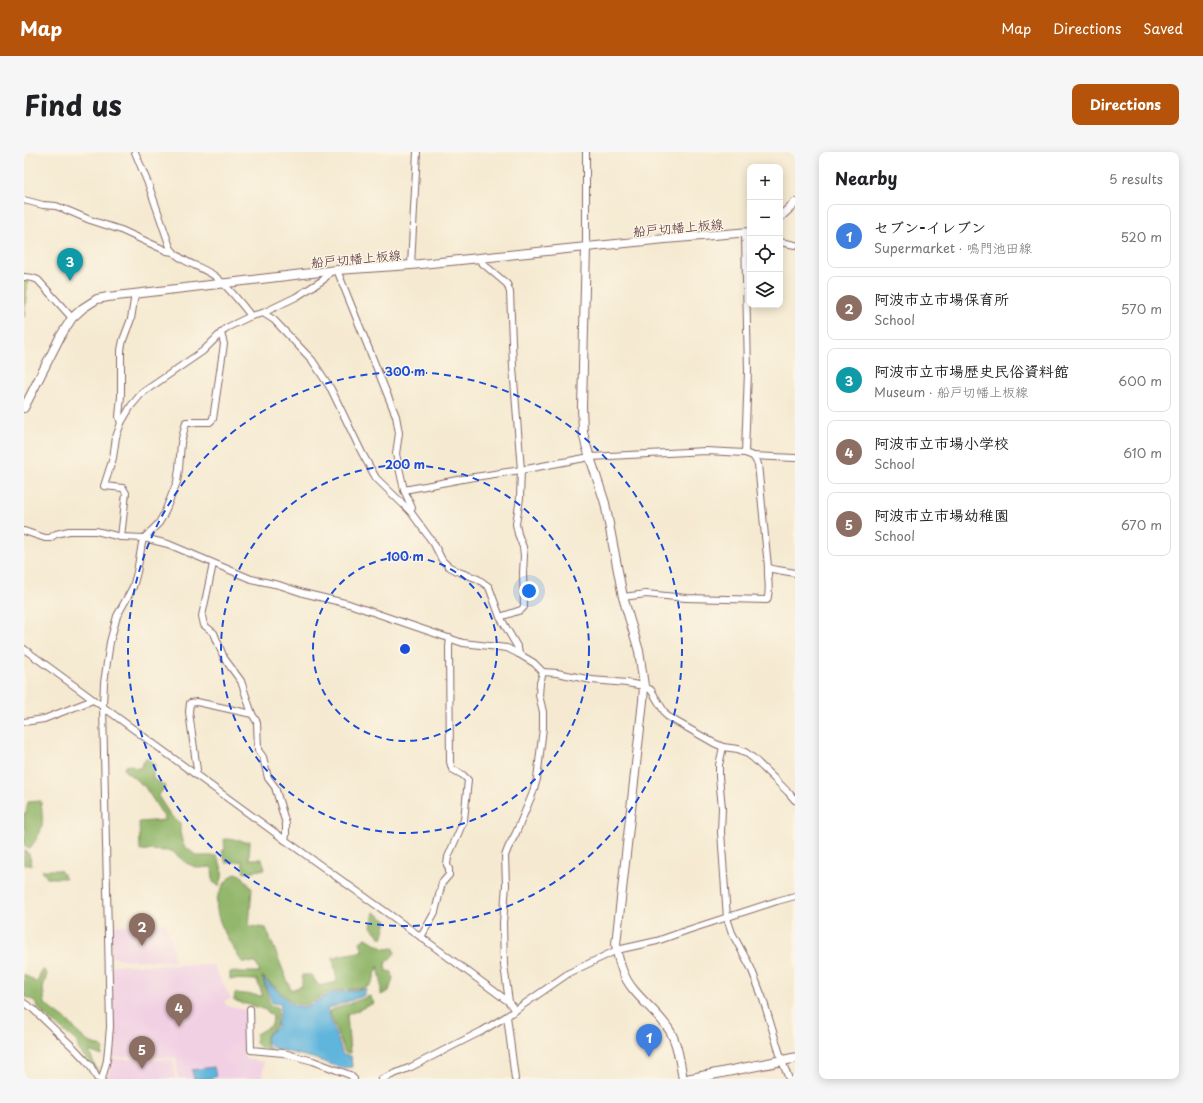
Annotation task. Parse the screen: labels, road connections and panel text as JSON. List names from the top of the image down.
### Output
{
  "streets": {
    "street": ["船戸切幡上板線"]
  },
  "page": {
    "header": "Map",
    "nav": ["Map", "Directions", "Saved"],
    "title": "Find us",
    "buttons": "Directions",
    "heading": ["Nearby", "5 results"],
    "map_buttons": ["+", "−"],
    "list": [
      {
        "mark": "1",
        "name": "セブン-イレブン",
        "note": "Supermarket · 鳴門池田線",
        "value": "520 m"
      },
      {
        "mark": "2",
        "name": "阿波市立市場保育所",
        "note": "School",
        "value": "570 m"
      },
      {
        "mark": "3",
        "name": "阿波市立市場歴史民俗資料館",
        "note": "Museum · 船戸切幡上板線",
        "value": "600 m"
      },
      {
        "mark": "4",
        "name": "阿波市立市場小学校",
        "note": "School",
        "value": "610 m"
      },
      {
        "mark": "5",
        "name": "阿波市立市場幼稚園",
        "note": "School",
        "value": "670 m"
      }
    ],
    "pins": [
      "3",
      "2",
      "4",
      "1",
      "5"
    ]
  },
  "rings": ["300 m", "200 m", "100 m"]
}
